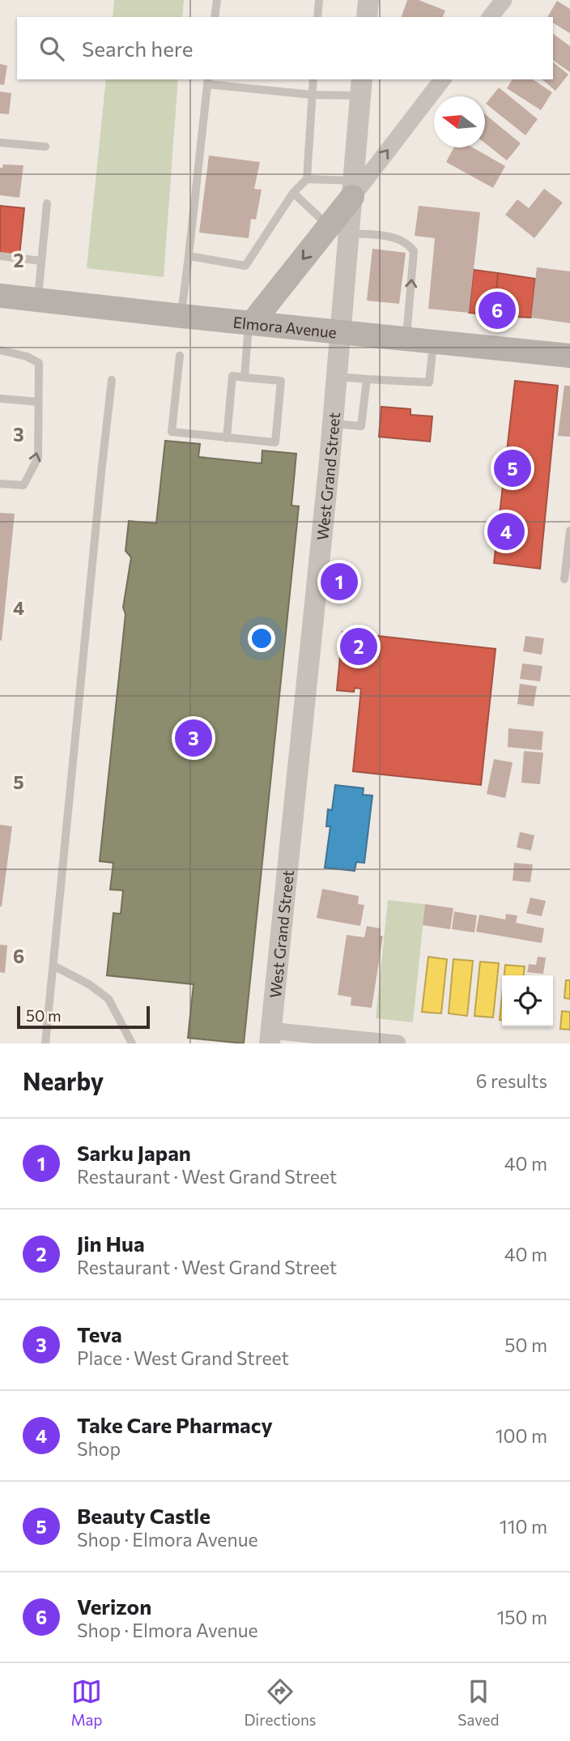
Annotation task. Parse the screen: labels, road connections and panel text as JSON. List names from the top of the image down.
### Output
{
  "streets": {
    "main road": ["Elmora Avenue"],
    "street": ["West Grand Street"]
  },
  "crossings": [
    ["Elmora Avenue", "West Grand Street"]
  ],
  "scale_bar": "50 m",
  "north": "left",
  "page": {
    "search": "Search here",
    "pins": [
      "6",
      "5",
      "4",
      "1",
      "2",
      "3"
    ],
    "scale": "50 m",
    "heading": ["Nearby", "6 results"],
    "list": [
      {
        "mark": "1",
        "name": "Sarku Japan",
        "note": "Restaurant · West Grand Street",
        "value": "40 m"
      },
      {
        "mark": "2",
        "name": "Jin Hua",
        "note": "Restaurant · West Grand Street",
        "value": "40 m"
      },
      {
        "mark": "3",
        "name": "Teva",
        "note": "Place · West Grand Street",
        "value": "50 m"
      },
      {
        "mark": "4",
        "name": "Take Care Pharmacy",
        "note": "Shop",
        "value": "100 m"
      },
      {
        "mark": "5",
        "name": "Beauty Castle",
        "note": "Shop · Elmora Avenue",
        "value": "110 m"
      },
      {
        "mark": "6",
        "name": "Verizon",
        "note": "Shop · Elmora Avenue",
        "value": "150 m"
      }
    ],
    "nav": ["Map", "Directions", "Saved"]
  },
  "grid": {
    "rows": [
      "2",
      "3",
      "4",
      "5",
      "6"
    ]
  }
}
